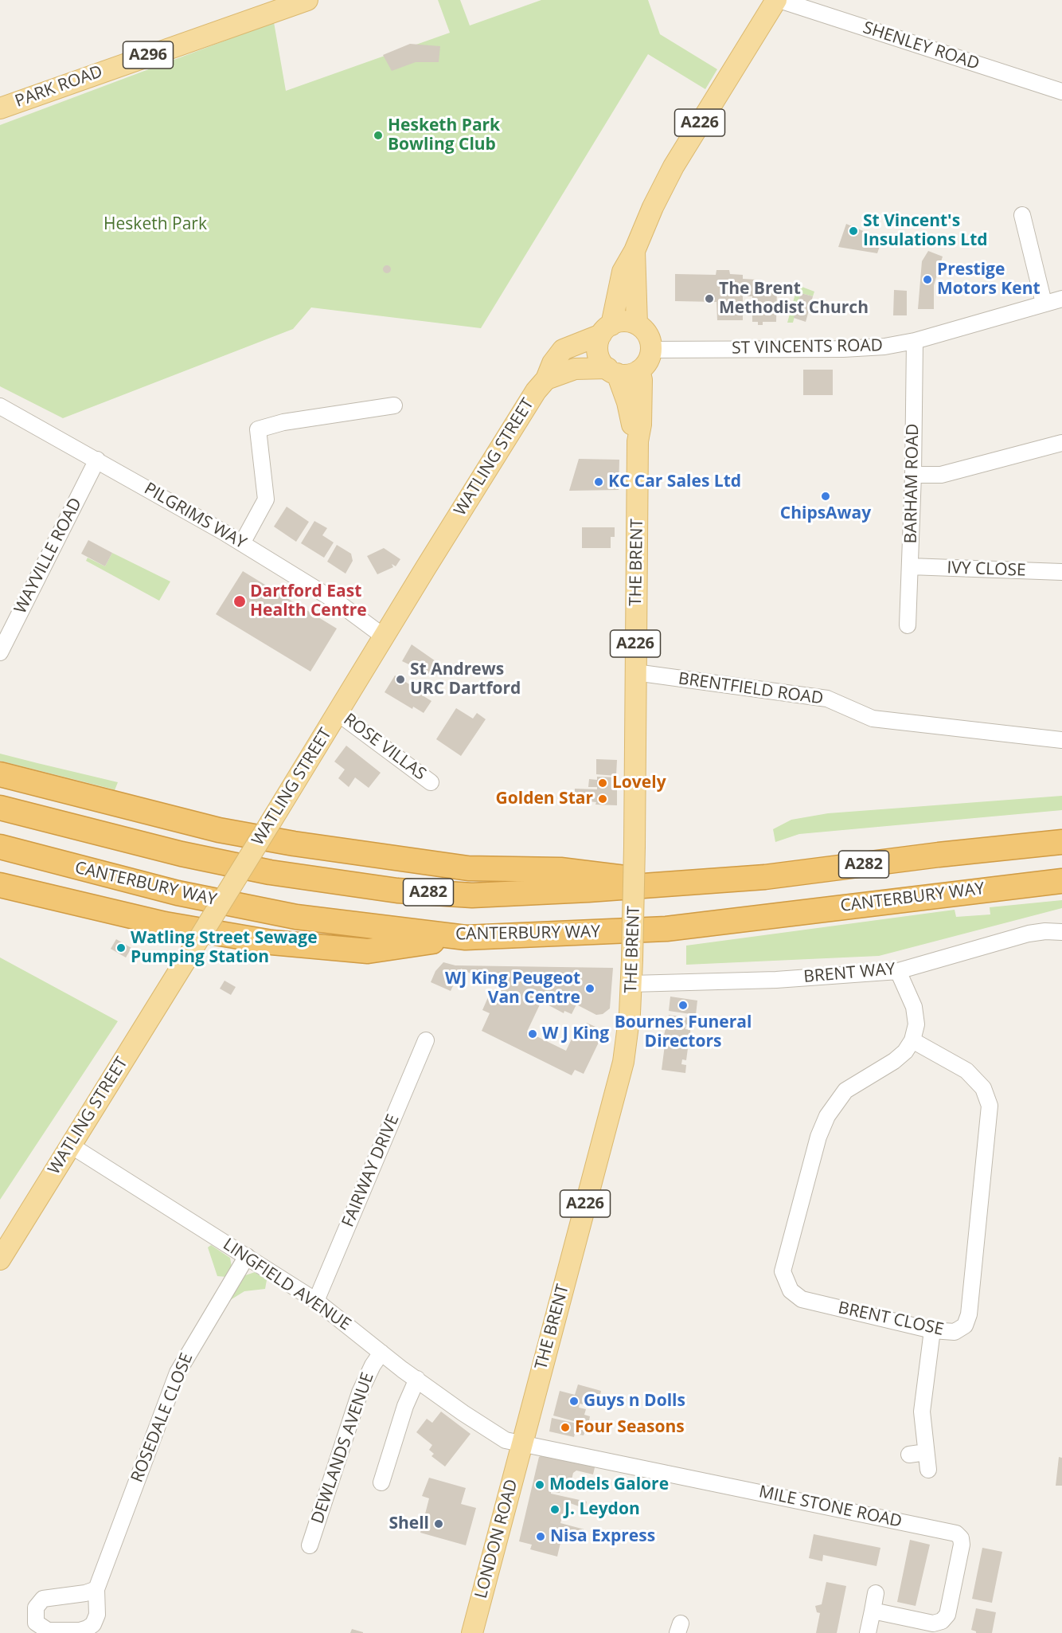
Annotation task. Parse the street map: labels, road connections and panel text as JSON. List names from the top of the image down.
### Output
{
  "streets": {
    "highway": ["A282", "CANTERBURY WAY"],
    "main road": [
      "A296",
      "PARK ROAD",
      "A226",
      "WATLING STREET",
      "THE BRENT",
      "LONDON ROAD"
    ],
    "street": [
      "SHENLEY ROAD",
      "ST VINCENTS ROAD",
      "BARHAM ROAD",
      "PILGRIMS WAY",
      "WAYVILLE ROAD",
      "IVY CLOSE",
      "BRENTFIELD ROAD",
      "ROSE VILLAS",
      "BRENT WAY",
      "FAIRWAY DRIVE",
      "LINGFIELD AVENUE",
      "BRENT CLOSE",
      "ROSEDALE CLOSE",
      "DEWLANDS AVENUE",
      "MILE STONE ROAD"
    ]
  },
  "crossings": [
    ["SHENLEY ROAD", "THE BRENT"],
    ["ST VINCENTS ROAD", "WATLING STREET"],
    ["ST VINCENTS ROAD", "BARHAM ROAD"],
    ["ST VINCENTS ROAD", "THE BRENT"],
    ["WATLING STREET", "PILGRIMS WAY"],
    ["WATLING STREET", "THE BRENT"],
    ["WATLING STREET", "ROSE VILLAS"],
    ["WATLING STREET", "LINGFIELD AVENUE"],
    ["BARHAM ROAD", "IVY CLOSE"],
    ["PILGRIMS WAY", "WAYVILLE ROAD"],
    ["THE BRENT", "BRENTFIELD ROAD"],
    ["THE BRENT", "BRENT WAY"],
    ["THE BRENT", "LINGFIELD AVENUE"],
    ["THE BRENT", "MILE STONE ROAD"],
    ["THE BRENT", "LONDON ROAD"],
    ["FAIRWAY DRIVE", "LINGFIELD AVENUE"],
    ["LINGFIELD AVENUE", "ROSEDALE CLOSE"],
    ["LINGFIELD AVENUE", "DEWLANDS AVENUE"],
    ["LINGFIELD AVENUE", "MILE STONE ROAD"],
    ["LINGFIELD AVENUE", "LONDON ROAD"],
    ["MILE STONE ROAD", "LONDON ROAD"]
  ],
  "parks": ["Hesketh Park"],
  "places": [
    "Hesketh Park Bowling Club",
    "St Vincent's Insulations Ltd",
    "Prestige Motors Kent",
    "The Brent Methodist Church",
    "KC Car Sales Ltd",
    "ChipsAway",
    "Dartford East Health Centre",
    "St Andrews URC Dartford",
    "Lovely",
    "Golden Star",
    "Watling Street Sewage Pumping Station",
    "WJ King Peugeot Van Centre",
    "Bournes Funeral Directors",
    "W J King",
    "Guys n Dolls",
    "Four Seasons",
    "Models Galore",
    "J. Leydon",
    "Shell",
    "Nisa Express"
  ]
}
